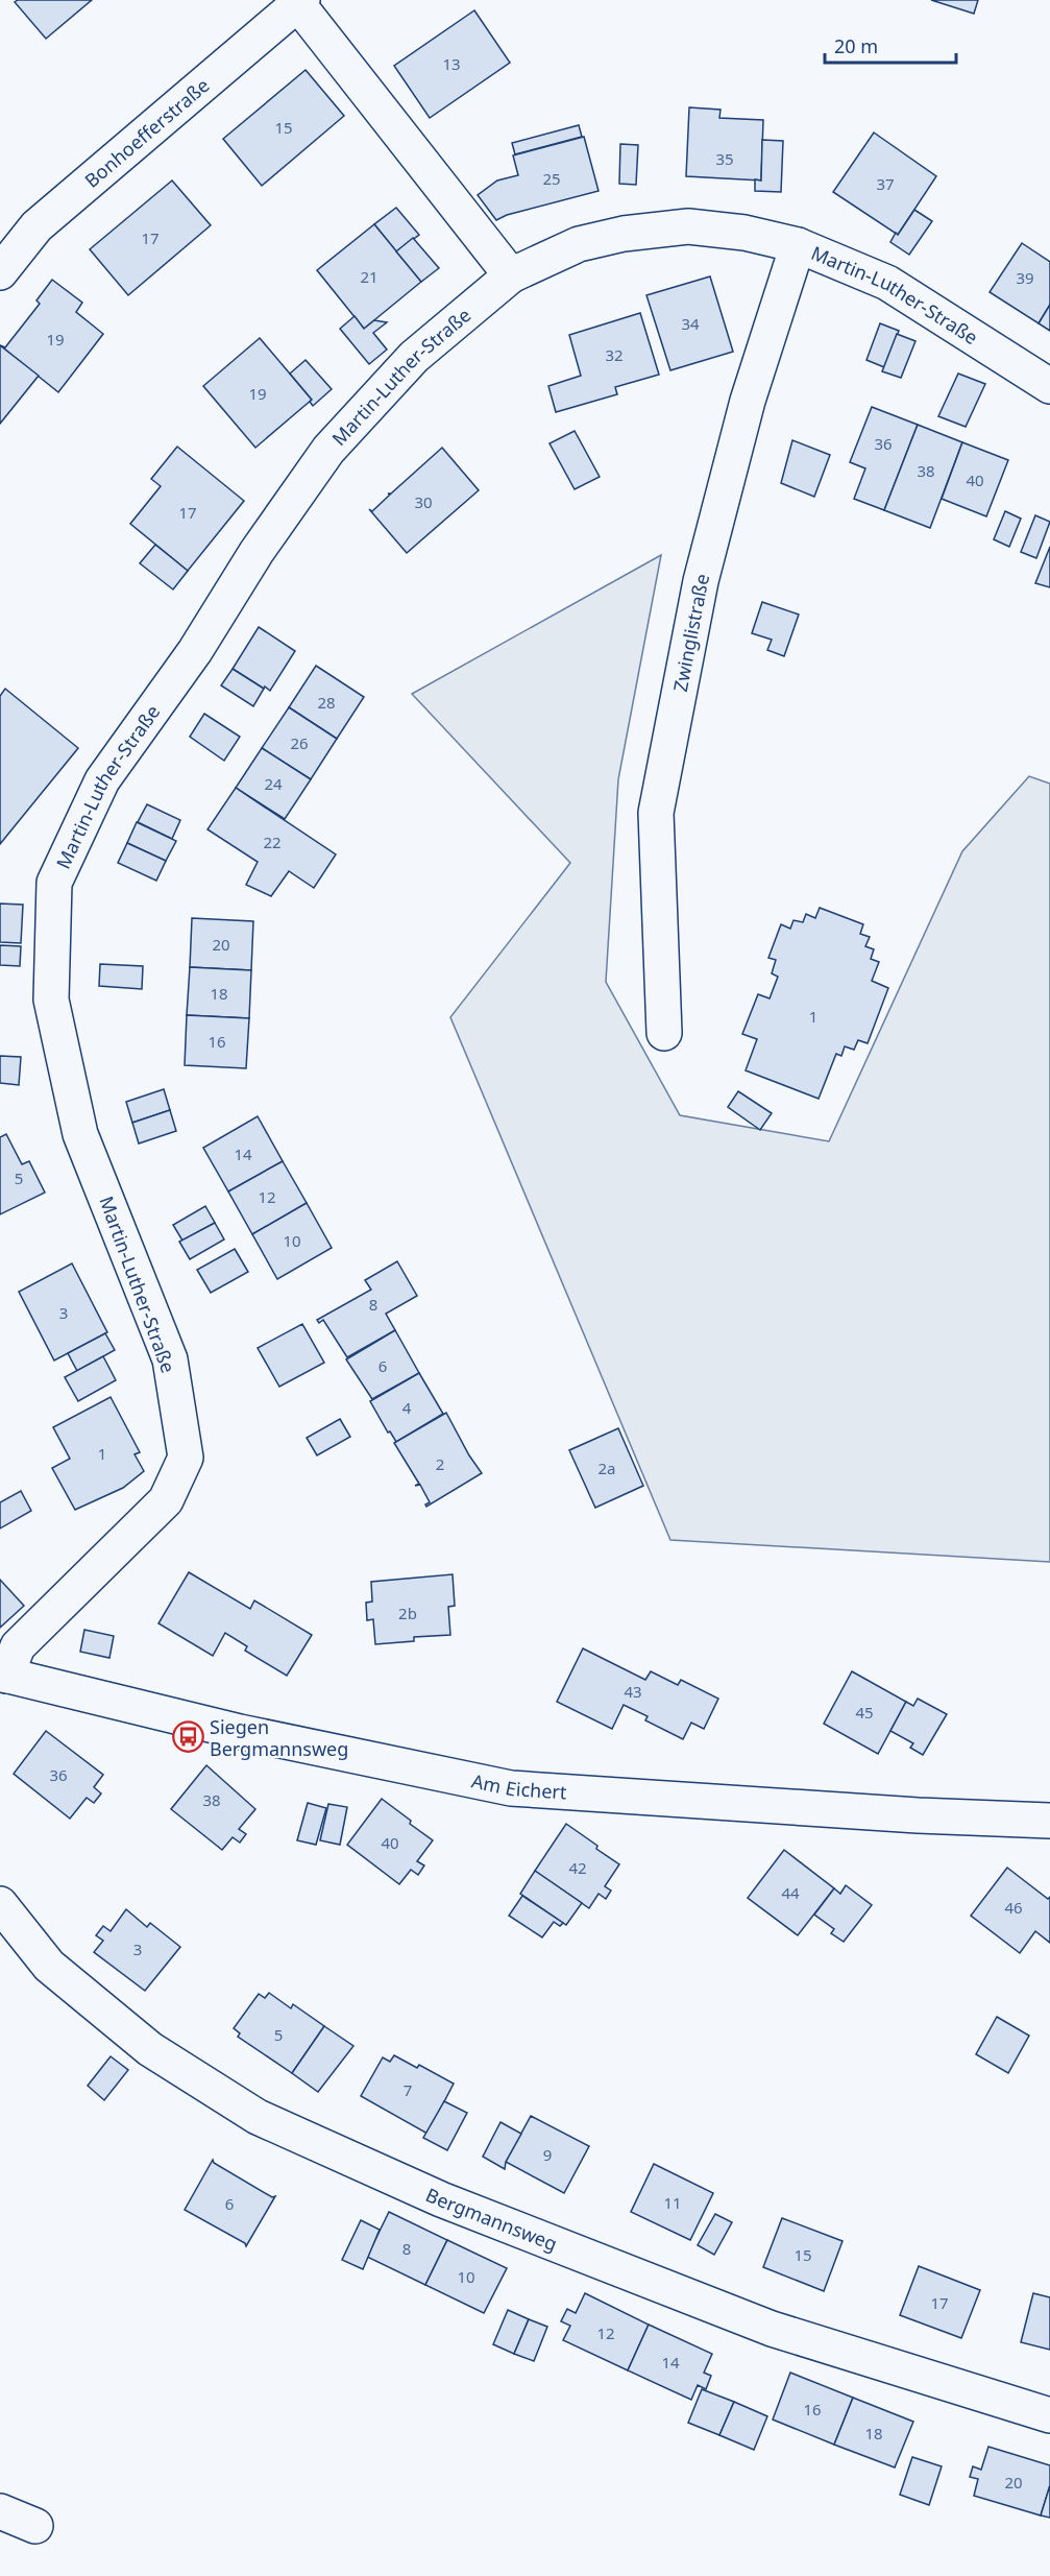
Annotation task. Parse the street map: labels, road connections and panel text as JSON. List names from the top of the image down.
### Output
{
  "streets": {
    "street": [
      "Bonhoefferstraße",
      "Martin-Luther-Straße",
      "Zwinglistraße",
      "Am Eichert",
      "Bergmannsweg"
    ]
  },
  "crossings": [
    ["Martin-Luther-Straße", "Zwinglistraße"],
    ["Martin-Luther-Straße", "Am Eichert"]
  ],
  "places": {
    "bus stop": ["Siegen Bergmannsweg"]
  },
  "house_numbers": [
    "13",
    "15",
    "35",
    "25",
    "37",
    "17",
    "21",
    "39",
    "34",
    "19",
    "32",
    "19",
    "36",
    "38",
    "40",
    "30",
    "17",
    "28",
    "26",
    "24",
    "22",
    "20",
    "18",
    "1",
    "16",
    "14",
    "5",
    "12",
    "10",
    "8",
    "3",
    "6",
    "4",
    "1",
    "2",
    "2a",
    "2b",
    "43",
    "45",
    "36",
    "38",
    "40",
    "42",
    "44",
    "46",
    "3",
    "5",
    "7",
    "9",
    "11",
    "6",
    "8",
    "15",
    "10",
    "17",
    "12",
    "14",
    "16",
    "18",
    "20"
  ],
  "scale_bar": "20 m"
}
